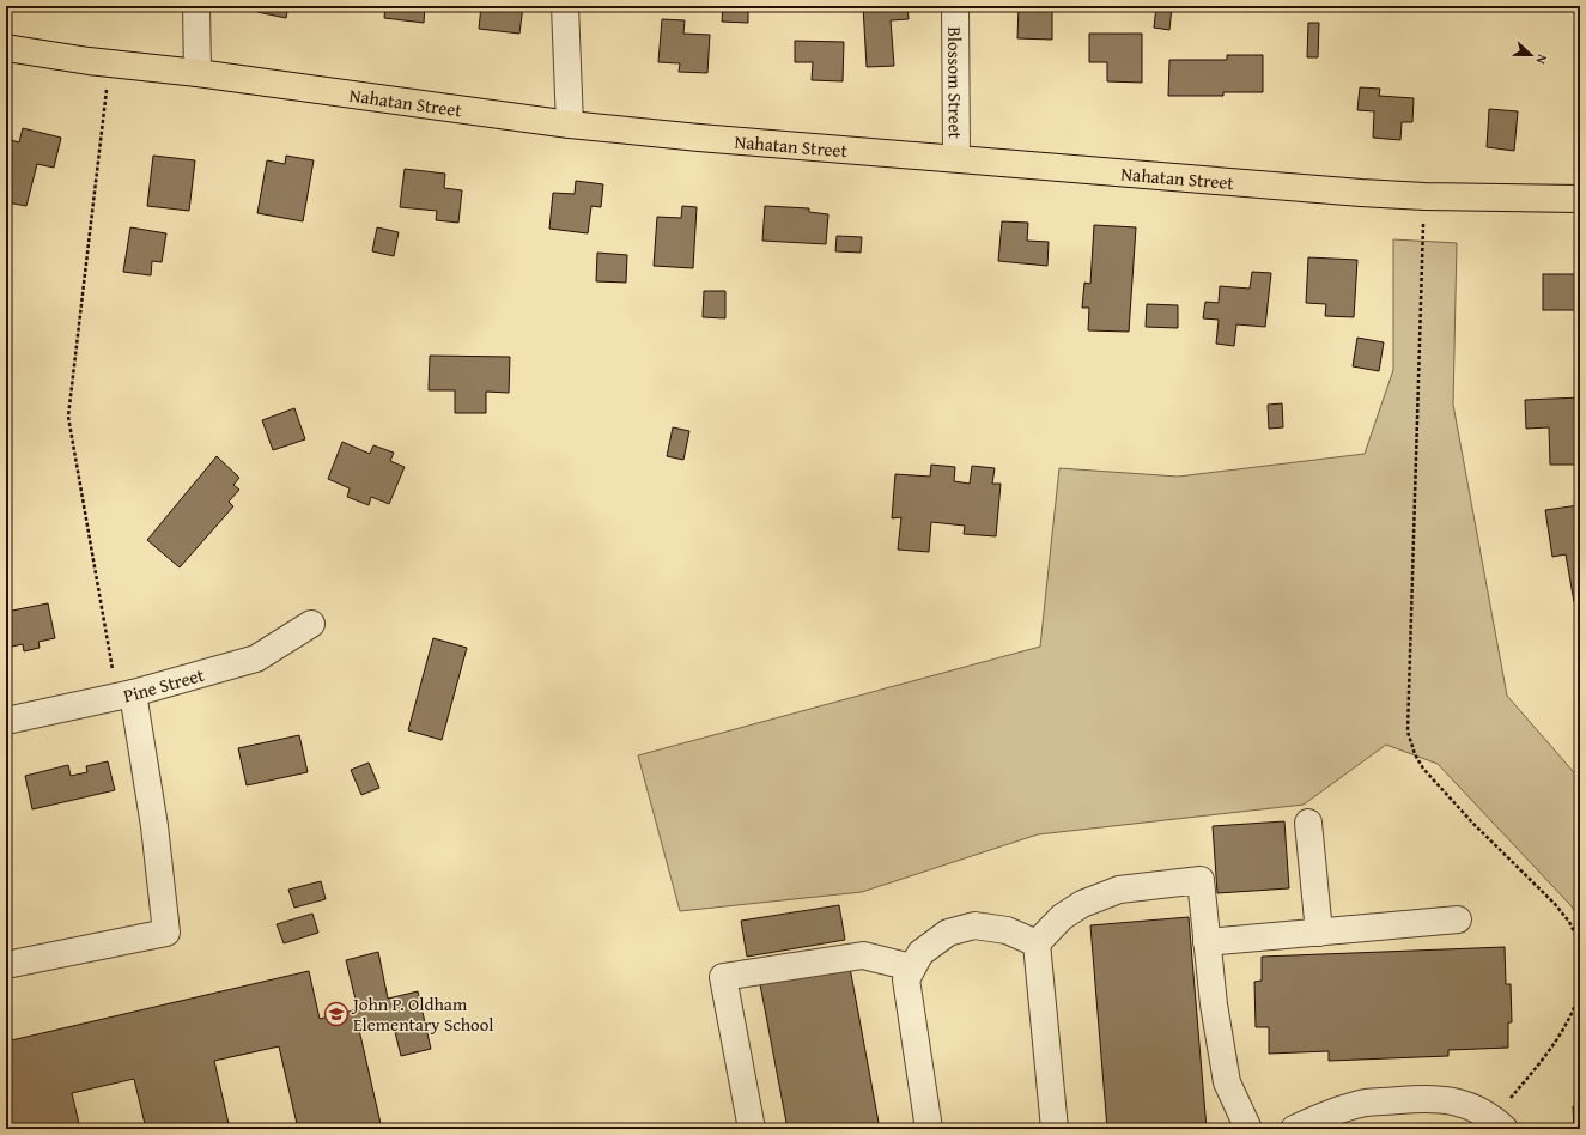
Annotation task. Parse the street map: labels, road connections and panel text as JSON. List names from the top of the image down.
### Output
{
  "streets": {
    "main road": ["Nahatan Street"],
    "street": ["Blossom Street", "Pine Street"]
  },
  "crossings": [
    ["Blossom Street", "Nahatan Street"]
  ],
  "places": {
    "school or university": ["John P. Oldham Elementary School"]
  },
  "north": "right"
}
